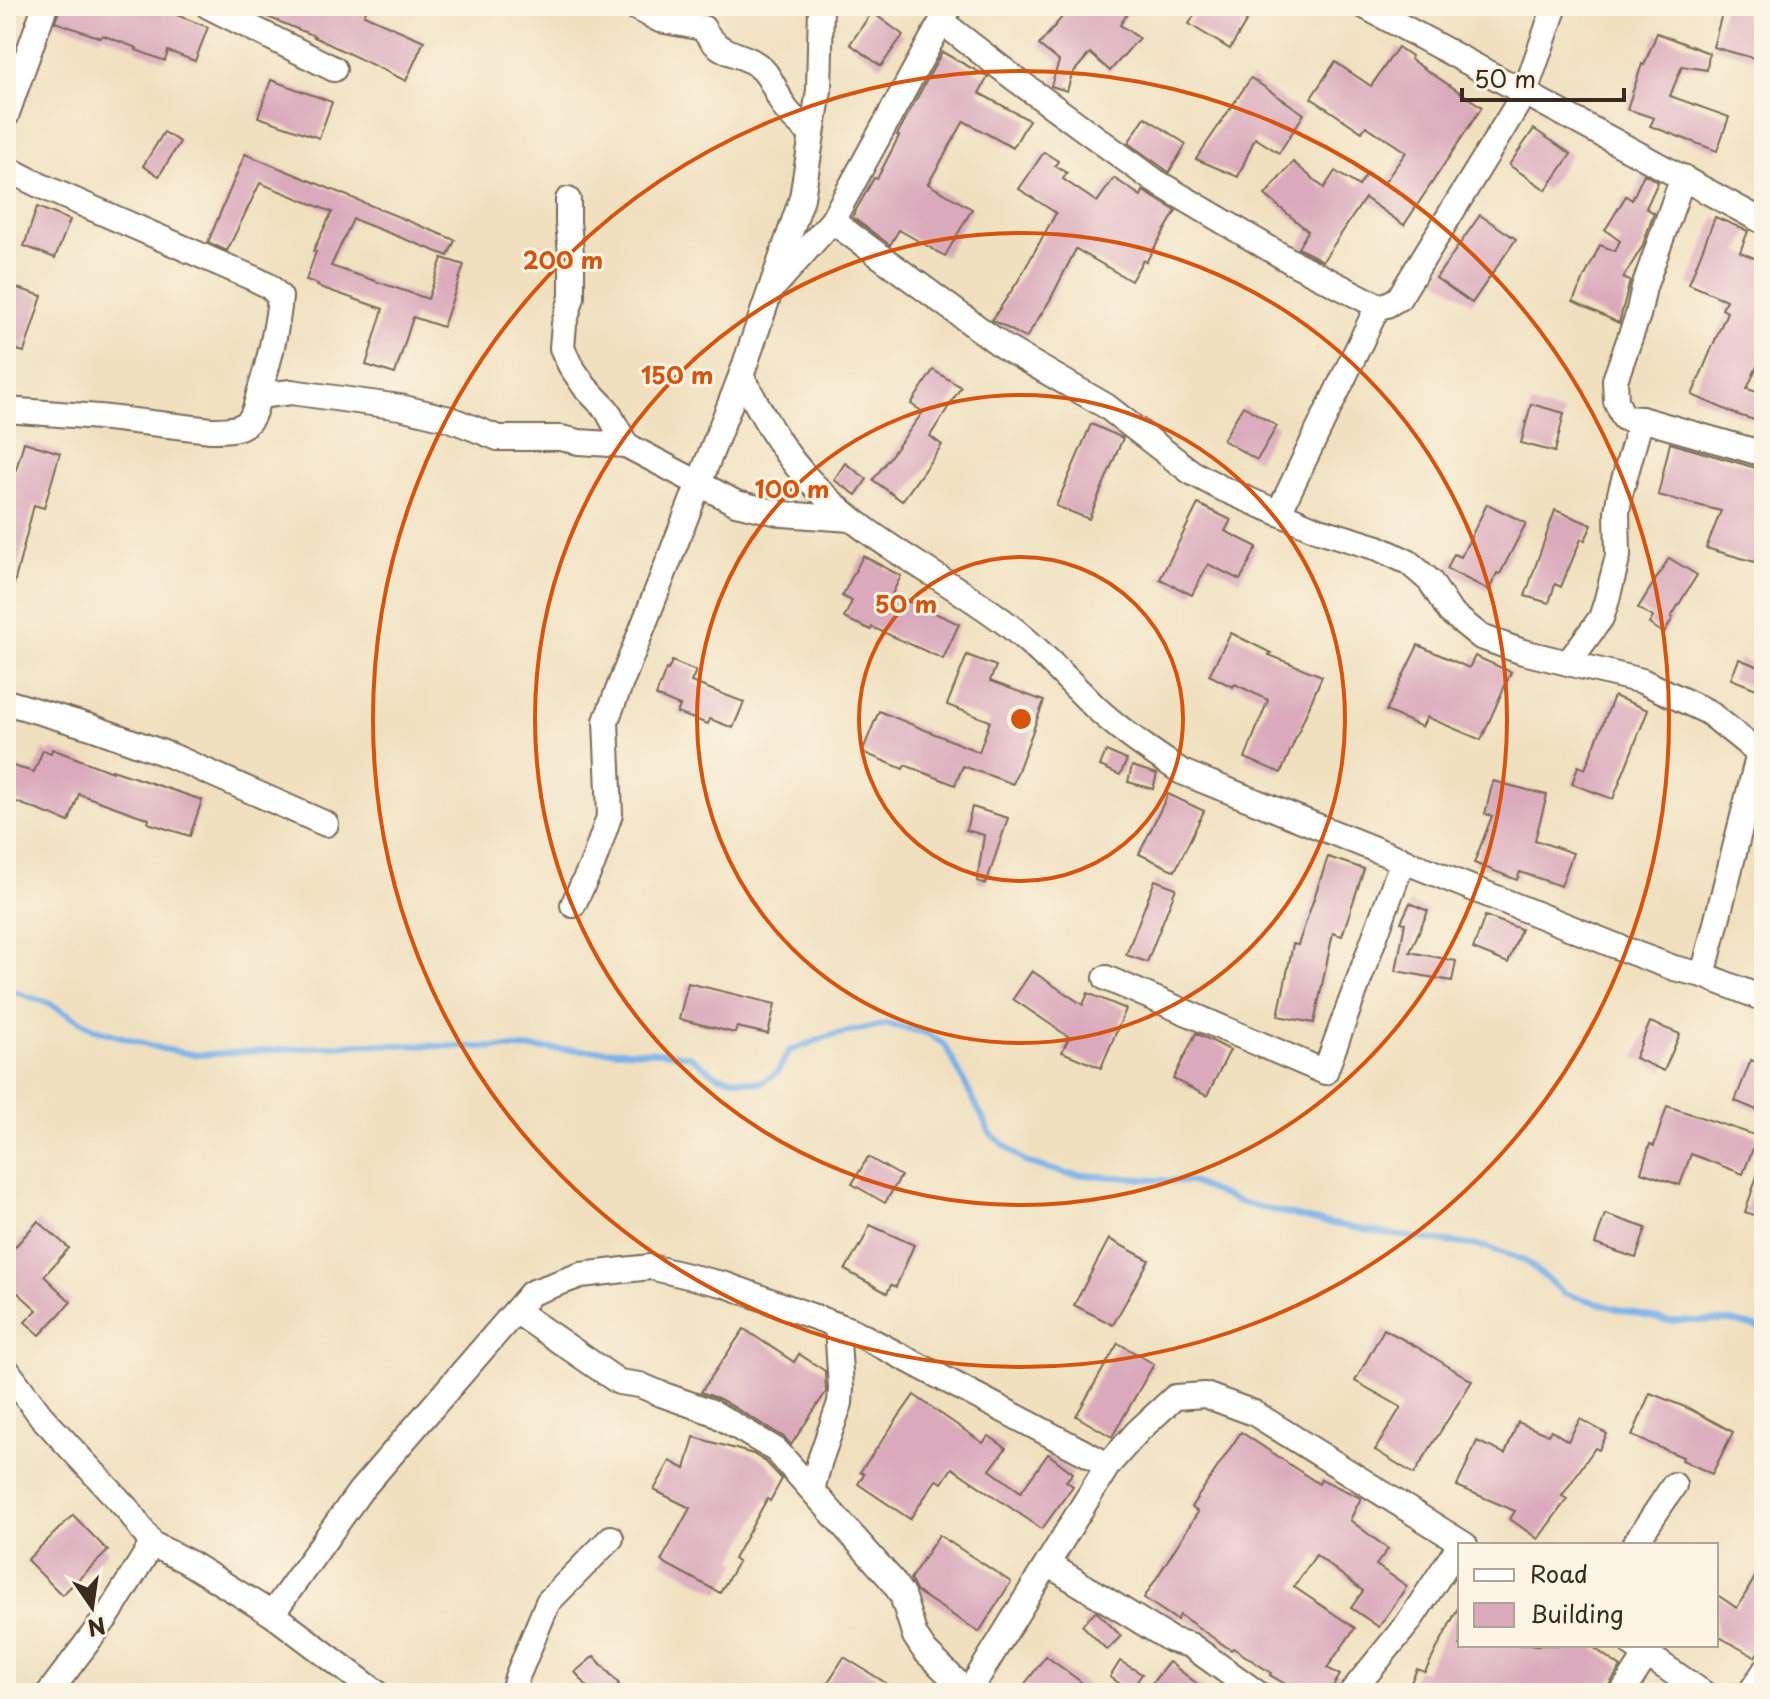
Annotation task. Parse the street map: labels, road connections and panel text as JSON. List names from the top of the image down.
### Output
{
  "legend": ["Road", "Building"],
  "scale_bar": "50 m",
  "north": "bottom",
  "rings": [
    "200 m",
    "150 m",
    "100 m",
    "50 m"
  ]
}
